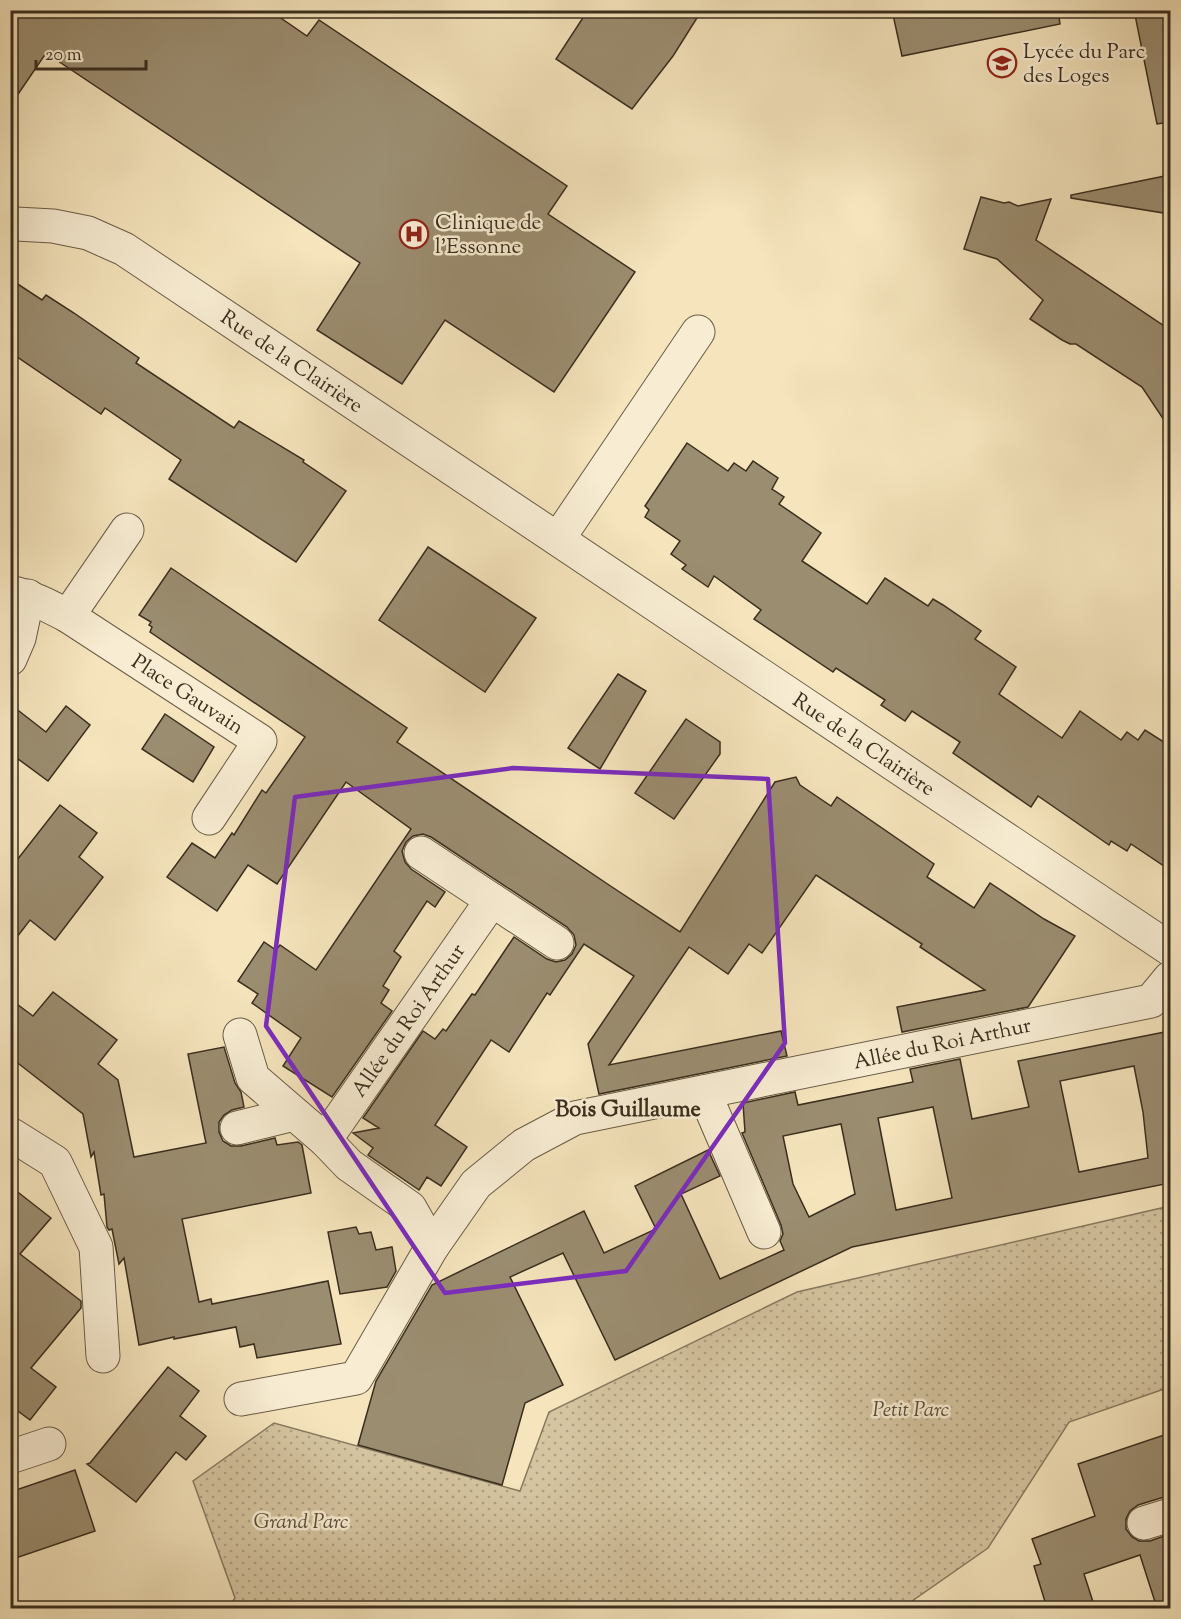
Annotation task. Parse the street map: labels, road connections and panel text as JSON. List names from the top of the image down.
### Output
{
  "streets": {
    "street": ["Rue de la Clairière", "Place Gauvain", "Allée du Roi Arthur"]
  },
  "districts": ["Bois Guillaume"],
  "parks": ["Petit Parc", "Grand Parc"],
  "places": {
    "school or university": ["Lycée du Parc des Loges"],
    "hospital": ["Clinique de l'Essonne"]
  },
  "scale_bar": "20 m"
}
